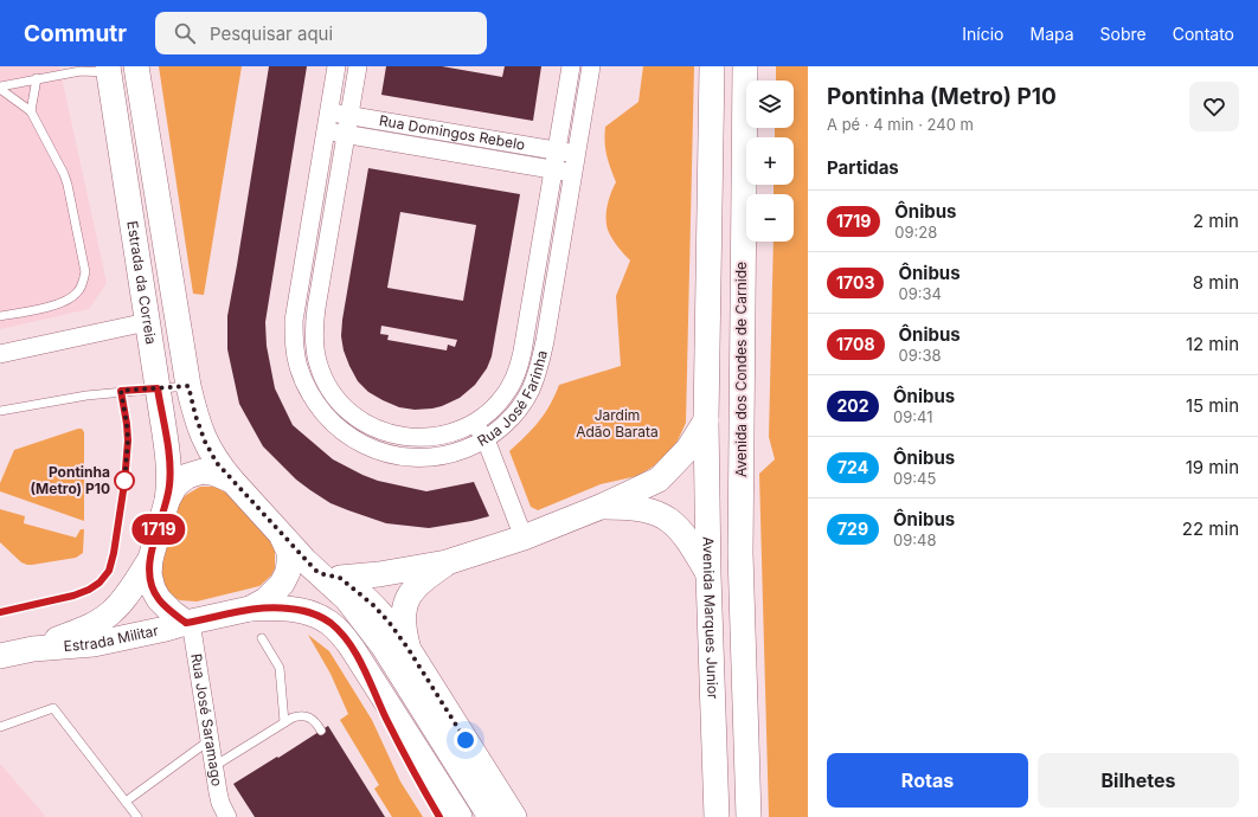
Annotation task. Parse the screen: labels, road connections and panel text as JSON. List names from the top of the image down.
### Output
{
  "streets": {
    "main road": [
      "Estrada da Correia",
      "Avenida dos Condes de Carnide",
      "Avenida Marques Junior",
      "Estrada Militar"
    ],
    "street": ["Rua Domingos Rebelo", "Rua José Farinha", "Rua José Saramago"]
  },
  "crossings": [
    ["Rua Domingos Rebelo", "Rua José Farinha"],
    ["Estrada da Correia", "Estrada Militar"],
    ["Estrada da Correia", "Rua José Saramago"],
    ["Estrada Militar", "Rua José Saramago"]
  ],
  "parks": ["Jardim Adão Barata"],
  "places": ["Pontinha (Metro) P10"],
  "lines": ["bus line 1719"],
  "page": {
    "header": "Commutr",
    "search": "Pesquisar aqui",
    "nav": [
      "Início",
      "Mapa",
      "Sobre",
      "Contato"
    ],
    "on_map": "1719",
    "heading": [
      ["Pontinha (Metro) P10", "A pé · 4 min · 240 m"],
      "Partidas"
    ],
    "map_buttons": ["+", "−"],
    "list": [
      {
        "mark": "1719",
        "name": "Ônibus",
        "note": "09:28",
        "value": "2 min"
      },
      {
        "mark": "1703",
        "name": "Ônibus",
        "note": "09:34",
        "value": "8 min"
      },
      {
        "mark": "1708",
        "name": "Ônibus",
        "note": "09:38",
        "value": "12 min"
      },
      {
        "mark": "202",
        "name": "Ônibus",
        "note": "09:41",
        "value": "15 min"
      },
      {
        "mark": "724",
        "name": "Ônibus",
        "note": "09:45",
        "value": "19 min"
      },
      {
        "mark": "729",
        "name": "Ônibus",
        "note": "09:48",
        "value": "22 min"
      }
    ],
    "buttons": ["Rotas", "Bilhetes"]
  }
}
